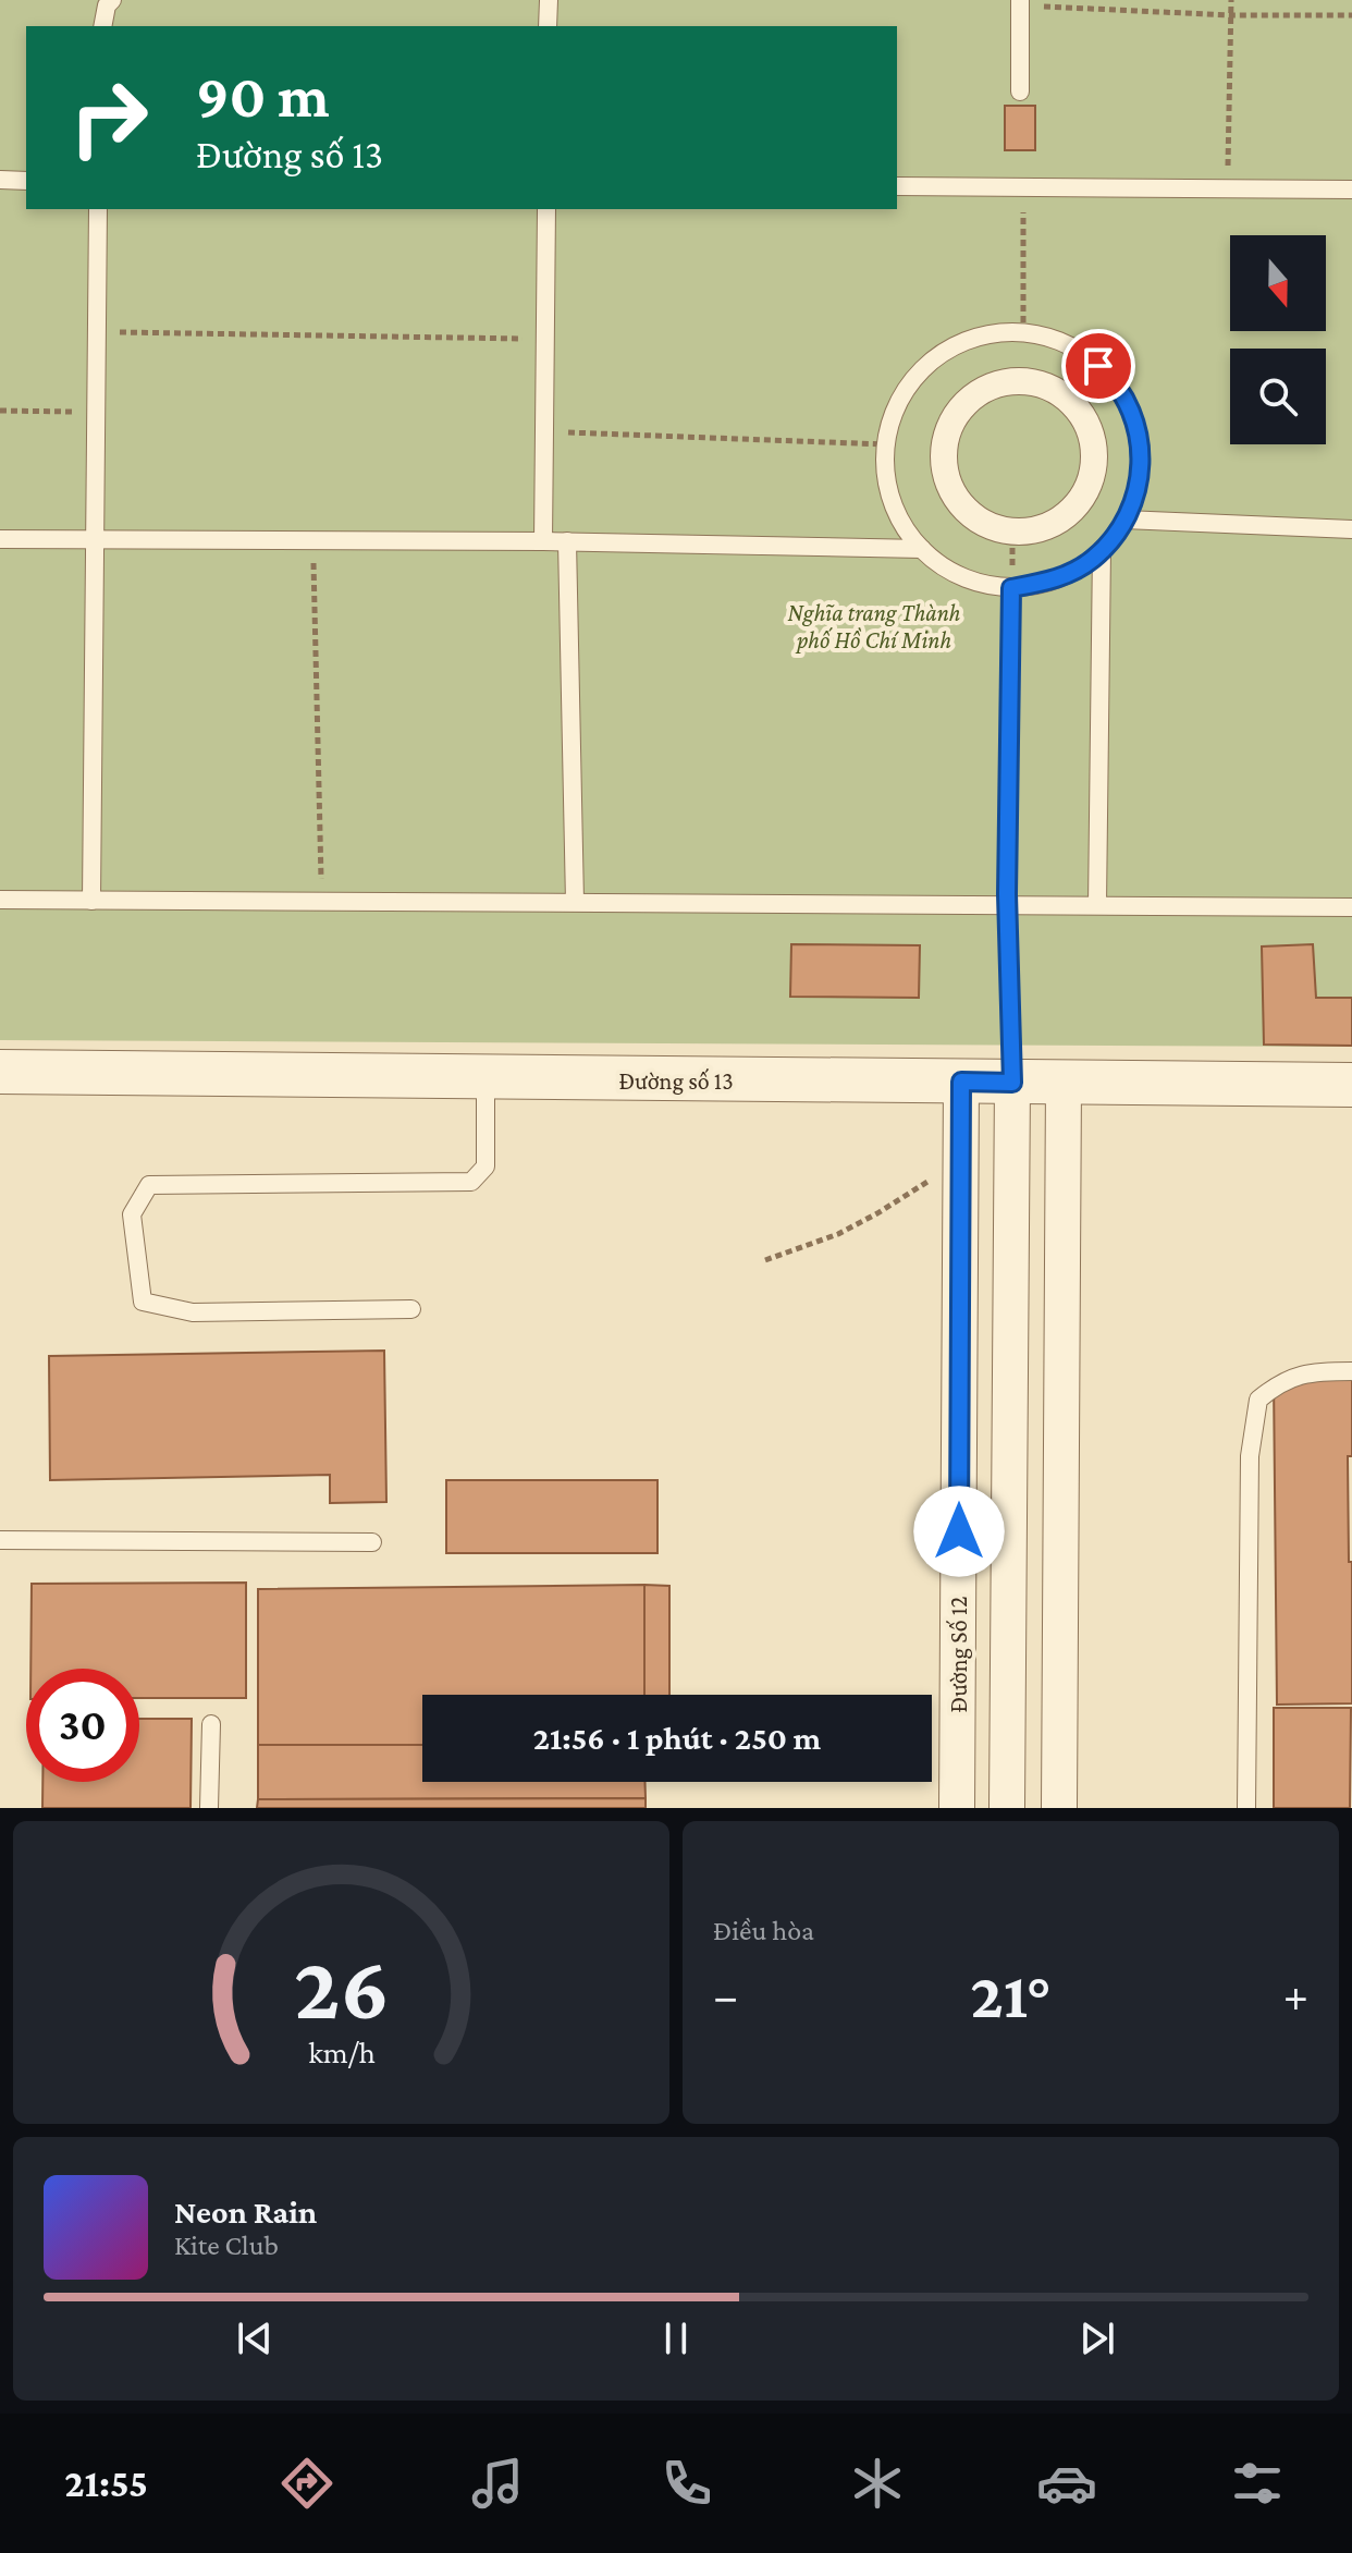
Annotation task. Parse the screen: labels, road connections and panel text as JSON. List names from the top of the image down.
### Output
{
  "streets": {
    "street": ["Đường số 13", "Đường Số 12"]
  },
  "crossings": [
    ["Đường số 13", "Đường Số 12"]
  ],
  "parks": ["Nghĩa trang Thành phố Hồ Chí Minh"],
  "north": "bottom",
  "page": {
    "turn": ["90 m", "Đường số 13"],
    "limit": "30",
    "trip": "21:56 · 1 phút · 250 m",
    "tile": "Điều hòa",
    "heat": ["−", "21°", "+"],
    "song": ["Neon Rain", "Kite Club"],
    "tabs": "21:55",
    "gauge": ["26", "km/h"]
  }
}
